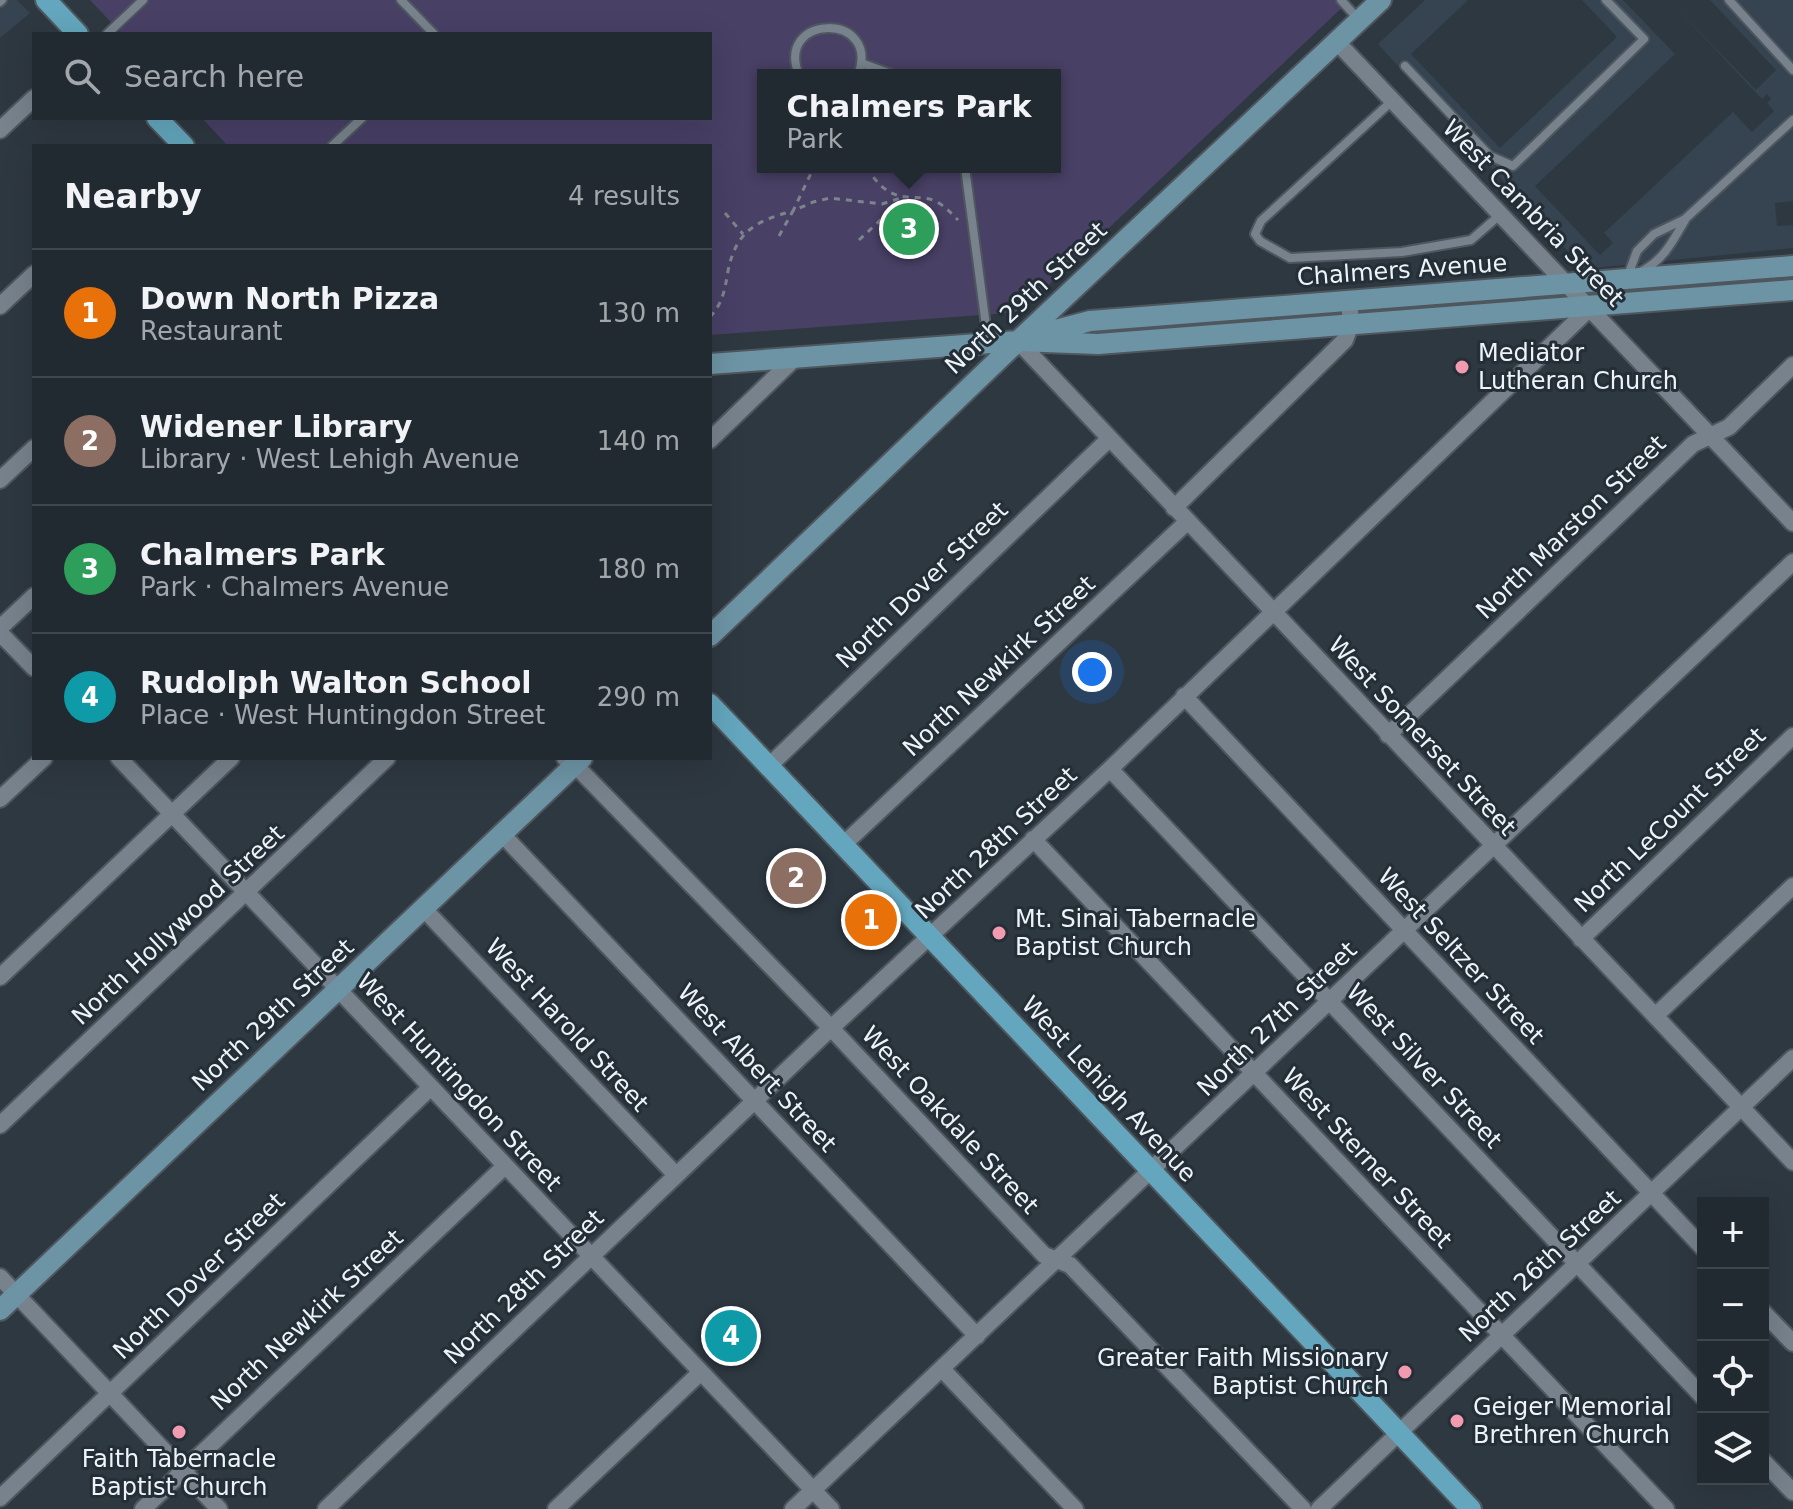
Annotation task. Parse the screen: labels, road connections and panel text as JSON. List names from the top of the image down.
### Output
{
  "streets": {
    "main road": ["West Lehigh Avenue"],
    "street": [
      "West Cambria Street",
      "Chalmers Avenue",
      "North 29th Street",
      "North Marston Street",
      "North Dover Street",
      "North Newkirk Street",
      "West Somerset Street",
      "North LeCount Street",
      "North 28th Street",
      "North Hollywood Street",
      "West Seltzer Street",
      "North 27th Street",
      "West Harold Street",
      "West Silver Street",
      "West Albert Street",
      "West Huntingdon Street",
      "West Oakdale Street",
      "West Sterner Street",
      "North 26th Street"
    ]
  },
  "crossings": [
    ["West Cambria Street", "Chalmers Avenue"],
    ["West Cambria Street", "North 29th Street"],
    ["West Cambria Street", "North Marston Street"],
    ["West Cambria Street", "North 28th Street"],
    ["Chalmers Avenue", "North 29th Street"],
    ["Chalmers Avenue", "West Somerset Street"],
    ["Chalmers Avenue", "North 28th Street"],
    ["North 29th Street", "West Somerset Street"],
    ["North 29th Street", "West Harold Street"],
    ["North 29th Street", "West Albert Street"],
    ["North 29th Street", "West Huntingdon Street"],
    ["North 29th Street", "West Oakdale Street"],
    ["North Marston Street", "West Somerset Street"],
    ["North Dover Street", "West Somerset Street"],
    ["North Dover Street", "West Huntingdon Street"],
    ["North Dover Street", "West Lehigh Avenue"],
    ["North Newkirk Street", "West Somerset Street"],
    ["North Newkirk Street", "West Huntingdon Street"],
    ["North Newkirk Street", "West Lehigh Avenue"],
    ["West Somerset Street", "North LeCount Street"],
    ["West Somerset Street", "North 28th Street"],
    ["West Somerset Street", "North 27th Street"],
    ["West Somerset Street", "North 26th Street"],
    ["North 28th Street", "West Seltzer Street"],
    ["North 28th Street", "West Harold Street"],
    ["North 28th Street", "West Silver Street"],
    ["North 28th Street", "West Albert Street"],
    ["North 28th Street", "West Huntingdon Street"],
    ["North 28th Street", "West Lehigh Avenue"],
    ["North 28th Street", "West Oakdale Street"],
    ["North 28th Street", "West Sterner Street"],
    ["North Hollywood Street", "West Huntingdon Street"],
    ["West Seltzer Street", "North 27th Street"],
    ["West Seltzer Street", "North 26th Street"],
    ["North 27th Street", "West Silver Street"],
    ["North 27th Street", "West Albert Street"],
    ["North 27th Street", "West Huntingdon Street"],
    ["North 27th Street", "West Lehigh Avenue"],
    ["North 27th Street", "West Oakdale Street"],
    ["North 27th Street", "West Sterner Street"],
    ["West Silver Street", "North 26th Street"],
    ["West Lehigh Avenue", "North 26th Street"],
    ["West Sterner Street", "North 26th Street"]
  ],
  "places": [
    "Mediator Lutheran Church",
    "Mt. Sinai Tabernacle Baptist Church",
    "Greater Faith Missionary Baptist Church",
    "Geiger Memorial Brethren Church",
    "Faith Tabernacle Baptist Church"
  ],
  "page": {
    "search": "Search here",
    "popup": ["Chalmers Park", "Park"],
    "heading": ["Nearby", "4 results"],
    "pins": [
      "3",
      "2",
      "1",
      "4"
    ],
    "list": [
      {
        "mark": "1",
        "name": "Down North Pizza",
        "note": "Restaurant",
        "value": "130 m"
      },
      {
        "mark": "2",
        "name": "Widener Library",
        "note": "Library · West Lehigh Avenue",
        "value": "140 m"
      },
      {
        "mark": "3",
        "name": "Chalmers Park",
        "note": "Park · Chalmers Avenue",
        "value": "180 m"
      },
      {
        "mark": "4",
        "name": "Rudolph Walton School",
        "note": "Place · West Huntingdon Street",
        "value": "290 m"
      }
    ],
    "map_buttons": ["+", "−"]
  }
}
